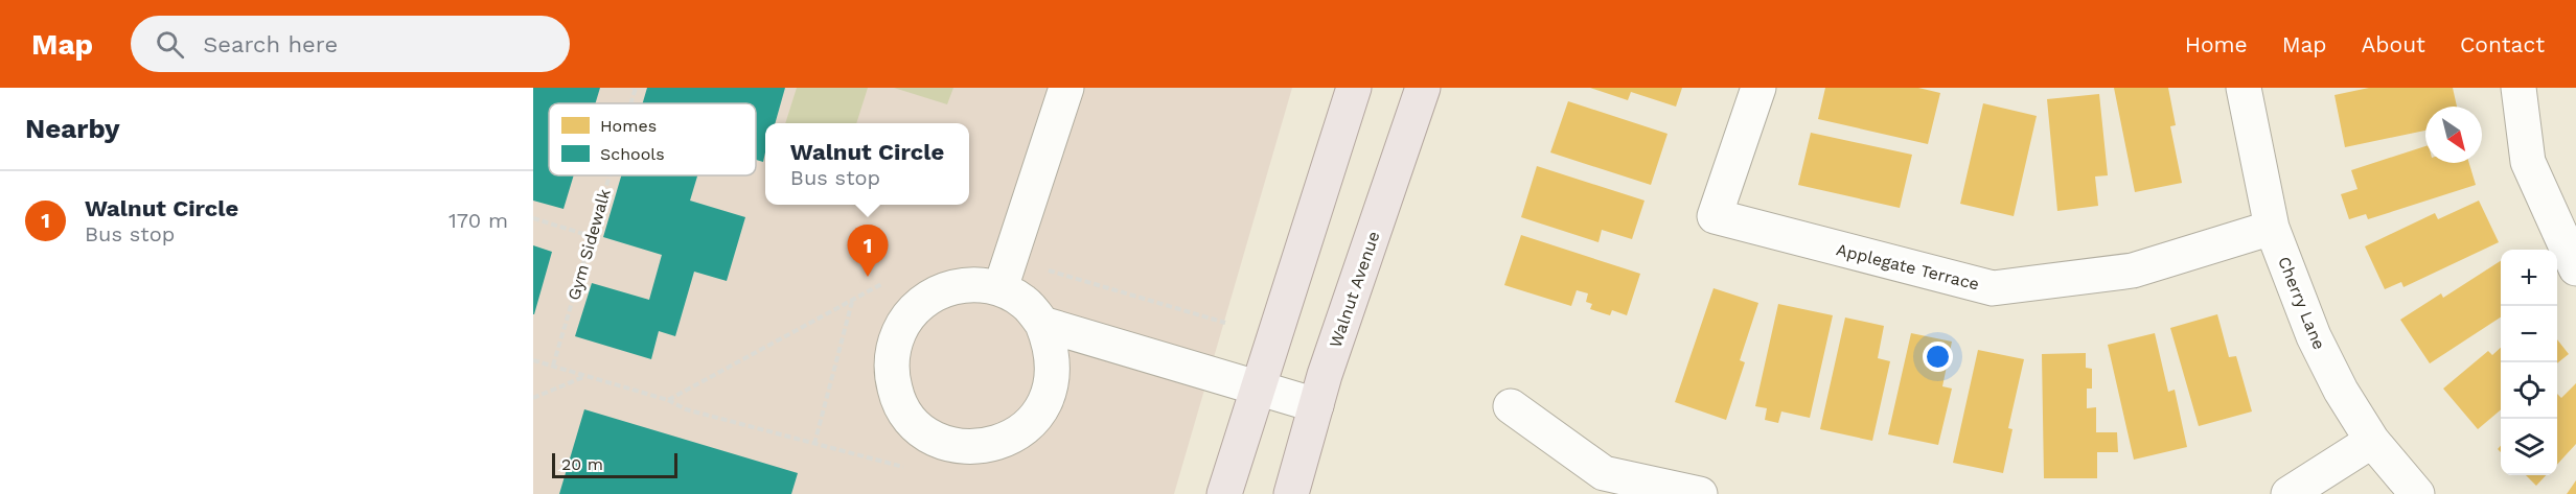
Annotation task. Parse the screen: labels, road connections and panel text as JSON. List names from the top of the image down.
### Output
{
  "streets": {
    "main road": ["Walnut Avenue"],
    "street": ["Applegate Terrace", "Cherry Lane"],
    "path": ["Gym Sidewalk"]
  },
  "crossings": [
    ["Applegate Terrace", "Cherry Lane"]
  ],
  "legend": ["Homes", "Schools"],
  "scale_bar": "20 m",
  "north": "bottom right",
  "page": {
    "header": "Map",
    "search": "Search here",
    "nav": [
      "Home",
      "Map",
      "About",
      "Contact"
    ],
    "heading": "Nearby",
    "popup": ["Walnut Circle", "Bus stop"],
    "list": [
      {
        "mark": "1",
        "name": "Walnut Circle",
        "note": "Bus stop",
        "value": "170 m"
      }
    ],
    "pins": "1",
    "map_buttons": ["+", "−"],
    "scale": "20 m"
  }
}
